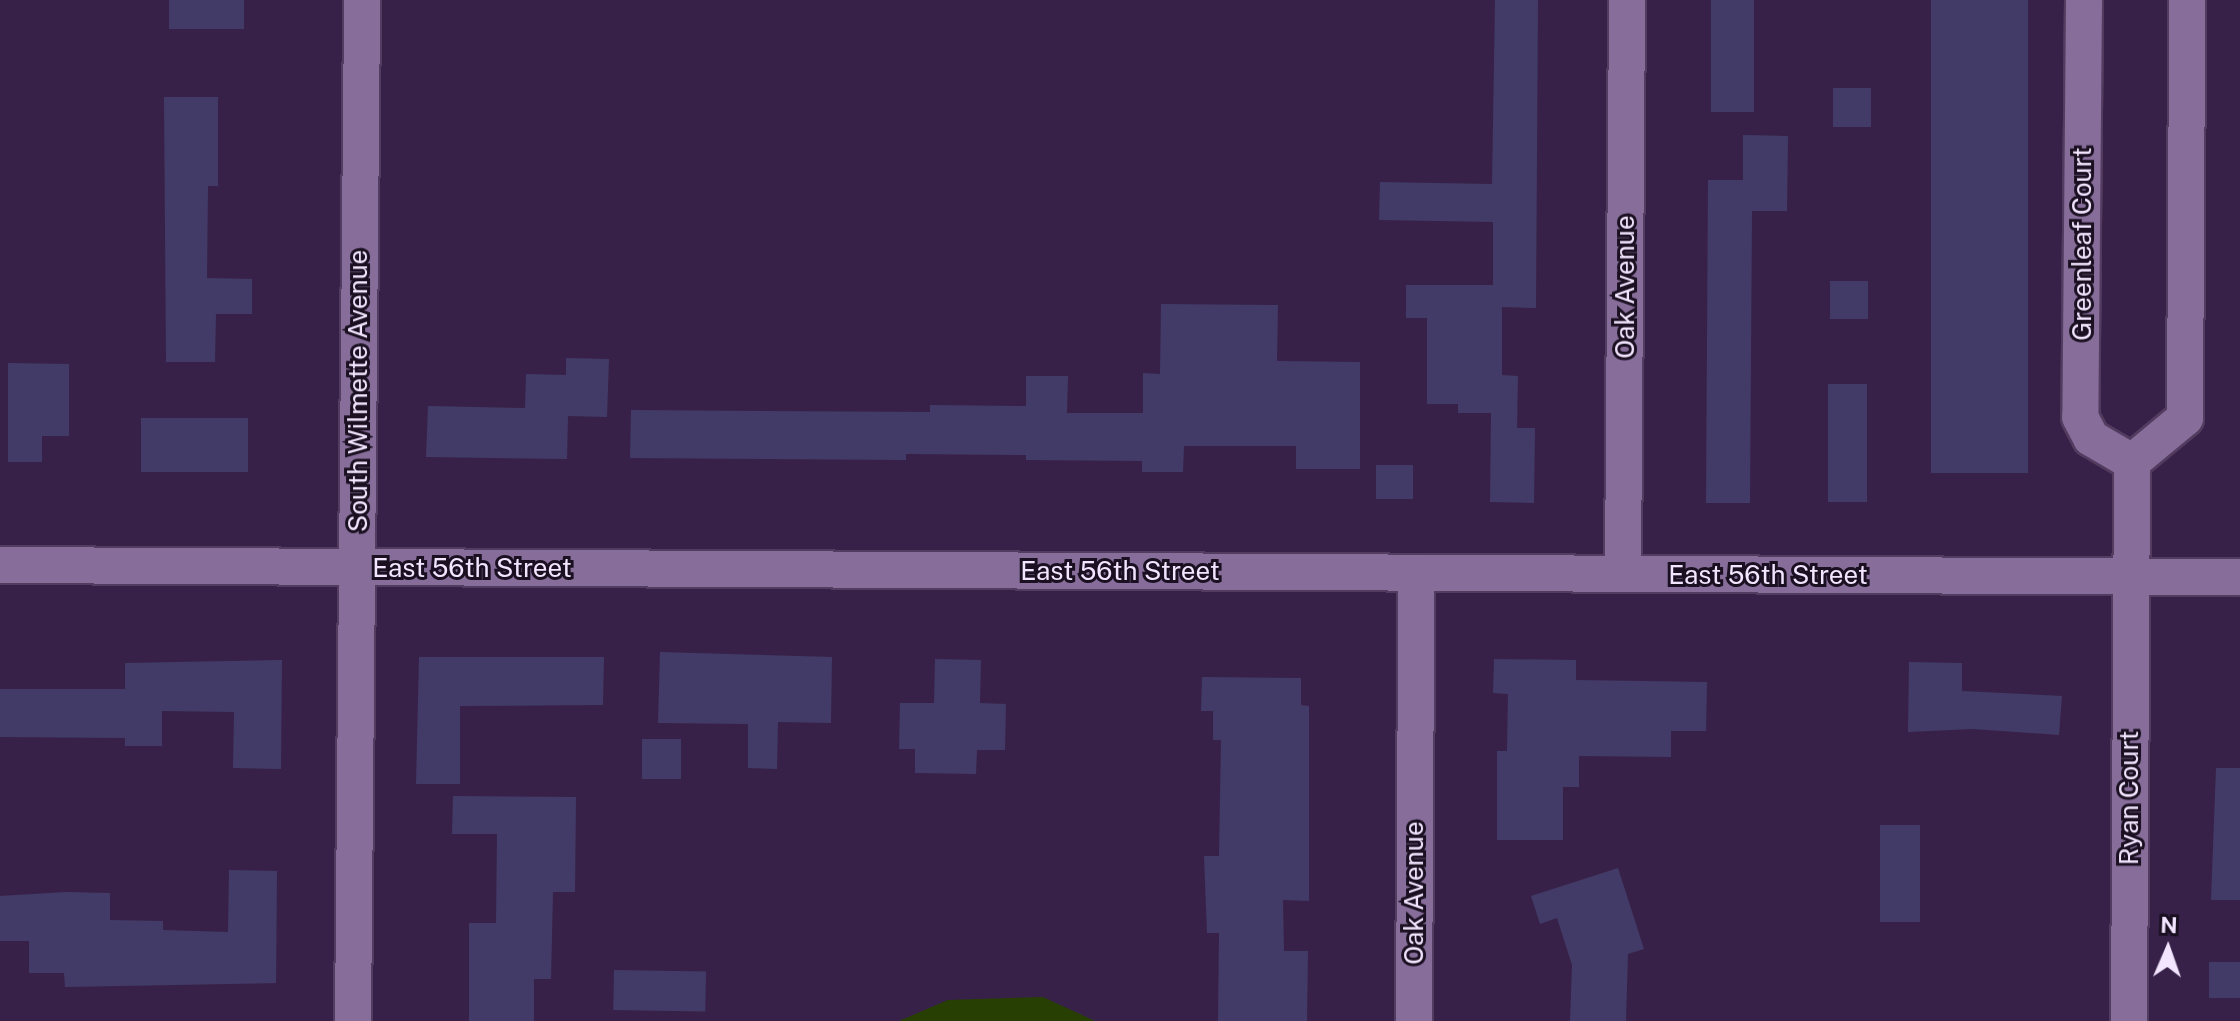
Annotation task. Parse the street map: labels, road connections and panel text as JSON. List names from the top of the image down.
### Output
{
  "streets": {
    "street": [
      "Greenleaf Court",
      "Oak Avenue",
      "South Wilmette Avenue",
      "East 56th Street",
      "Ryan Court"
    ]
  },
  "crossings": [
    ["Oak Avenue", "East 56th Street"],
    ["South Wilmette Avenue", "East 56th Street"],
    ["East 56th Street", "Ryan Court"]
  ],
  "north": "top"
}
